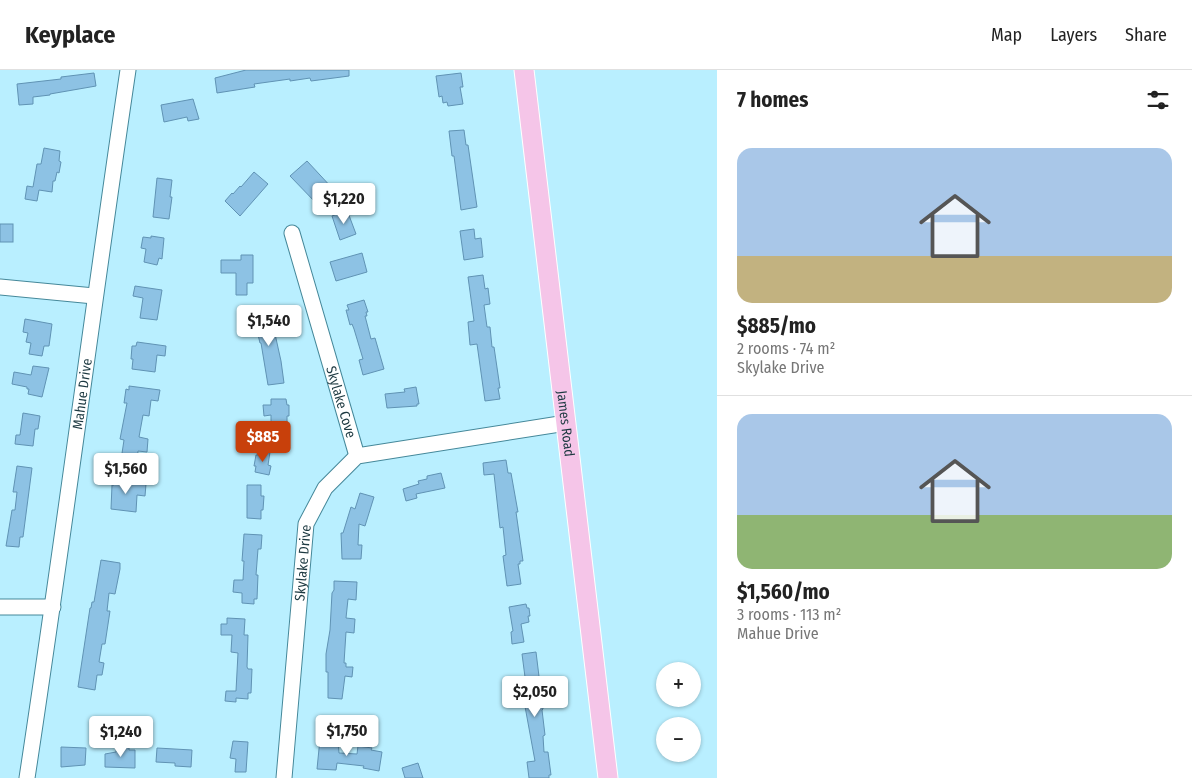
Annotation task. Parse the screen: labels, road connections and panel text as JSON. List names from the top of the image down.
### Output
{
  "streets": {
    "main road": ["James Road"],
    "street": ["Mahue Drive", "Skylake Cove", "Skylake Drive"]
  },
  "crossings": [
    ["Skylake Cove", "Skylake Drive"]
  ],
  "page": {
    "header": "Keyplace",
    "nav": ["Map", "Layers", "Share"],
    "heading": "7 homes",
    "list": [
      {
        "name": "$885/mo",
        "note": "2 rooms · 74 m² · Skylake Drive"
      },
      {
        "name": "$1,560/mo",
        "note": "3 rooms · 113 m² · Mahue Drive"
      }
    ],
    "price": [
      "$1,220",
      "$1,540",
      "$885",
      "$1,560",
      "$2,050",
      "$1,750",
      "$1,240"
    ],
    "map_buttons": ["+", "−"]
  }
}
